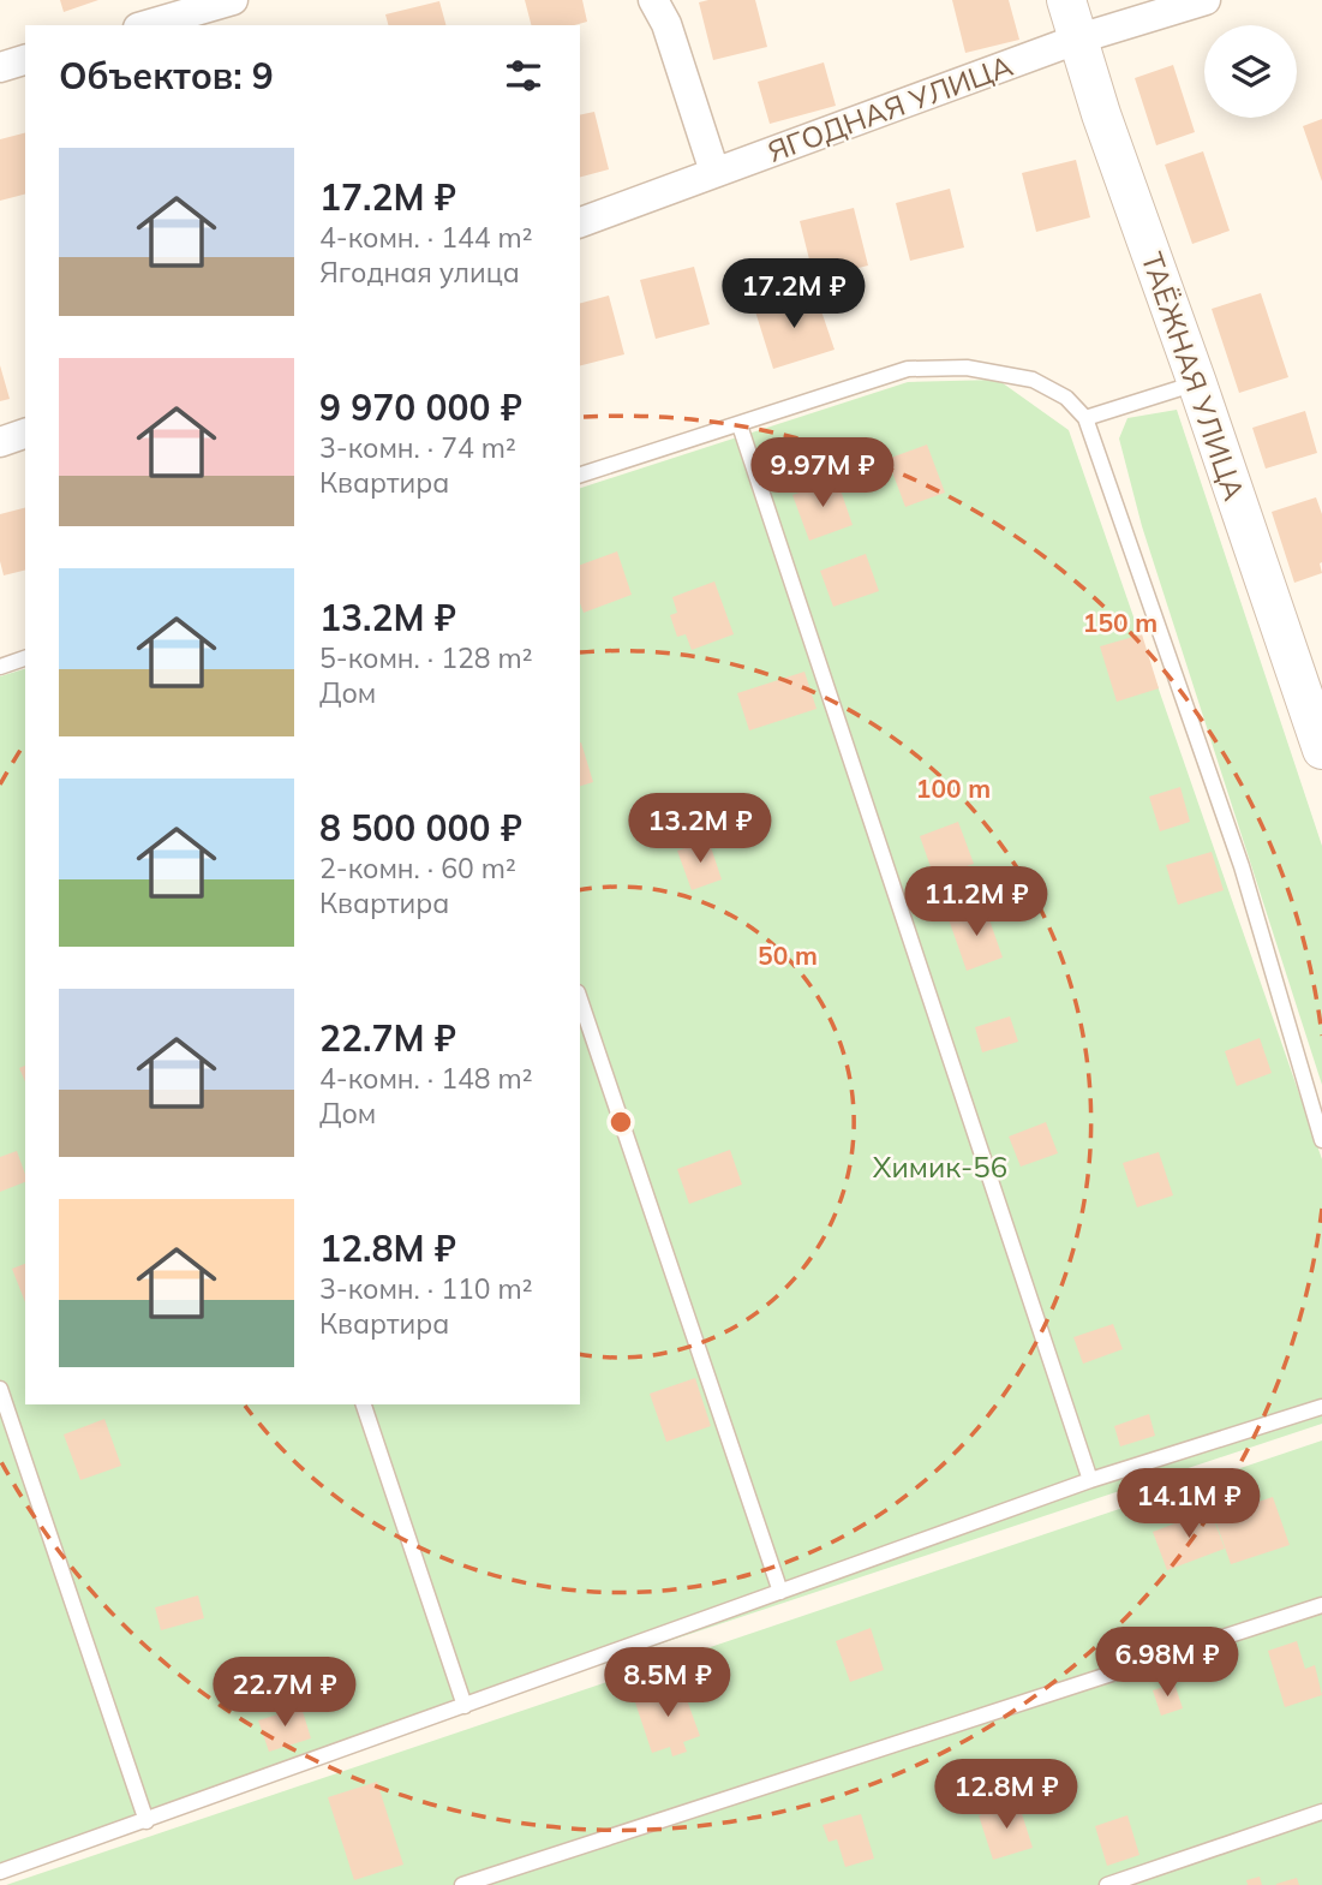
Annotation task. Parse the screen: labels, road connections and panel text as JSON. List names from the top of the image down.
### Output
{
  "streets": {
    "street": ["ЯГОДНАЯ УЛИЦА", "ТАЁЖНАЯ УЛИЦА"]
  },
  "crossings": [
    ["ЯГОДНАЯ УЛИЦА", "ТАЁЖНАЯ УЛИЦА"]
  ],
  "parks": ["Химик-56"],
  "page": {
    "heading": "Объектов: 9",
    "list": [
      {
        "name": "17.2M ₽",
        "note": "4-комн. · 144 m² · Ягодная улица"
      },
      {
        "name": "9 970 000 ₽",
        "note": "3-комн. · 74 m² · Квартира"
      },
      {
        "name": "13.2M ₽",
        "note": "5-комн. · 128 m² · Дом"
      },
      {
        "name": "8 500 000 ₽",
        "note": "2-комн. · 60 m² · Квартира"
      },
      {
        "name": "22.7M ₽",
        "note": "4-комн. · 148 m² · Дом"
      },
      {
        "name": "12.8M ₽",
        "note": "3-комн. · 110 m² · Квартира"
      }
    ],
    "price": [
      "17.2M ₽",
      "9.97M ₽",
      "13.2M ₽",
      "11.2M ₽",
      "14.1M ₽",
      "6.98M ₽",
      "8.5M ₽",
      "22.7M ₽",
      "12.8M ₽"
    ]
  },
  "rings": ["150 m", "100 m", "50 m"]
}
